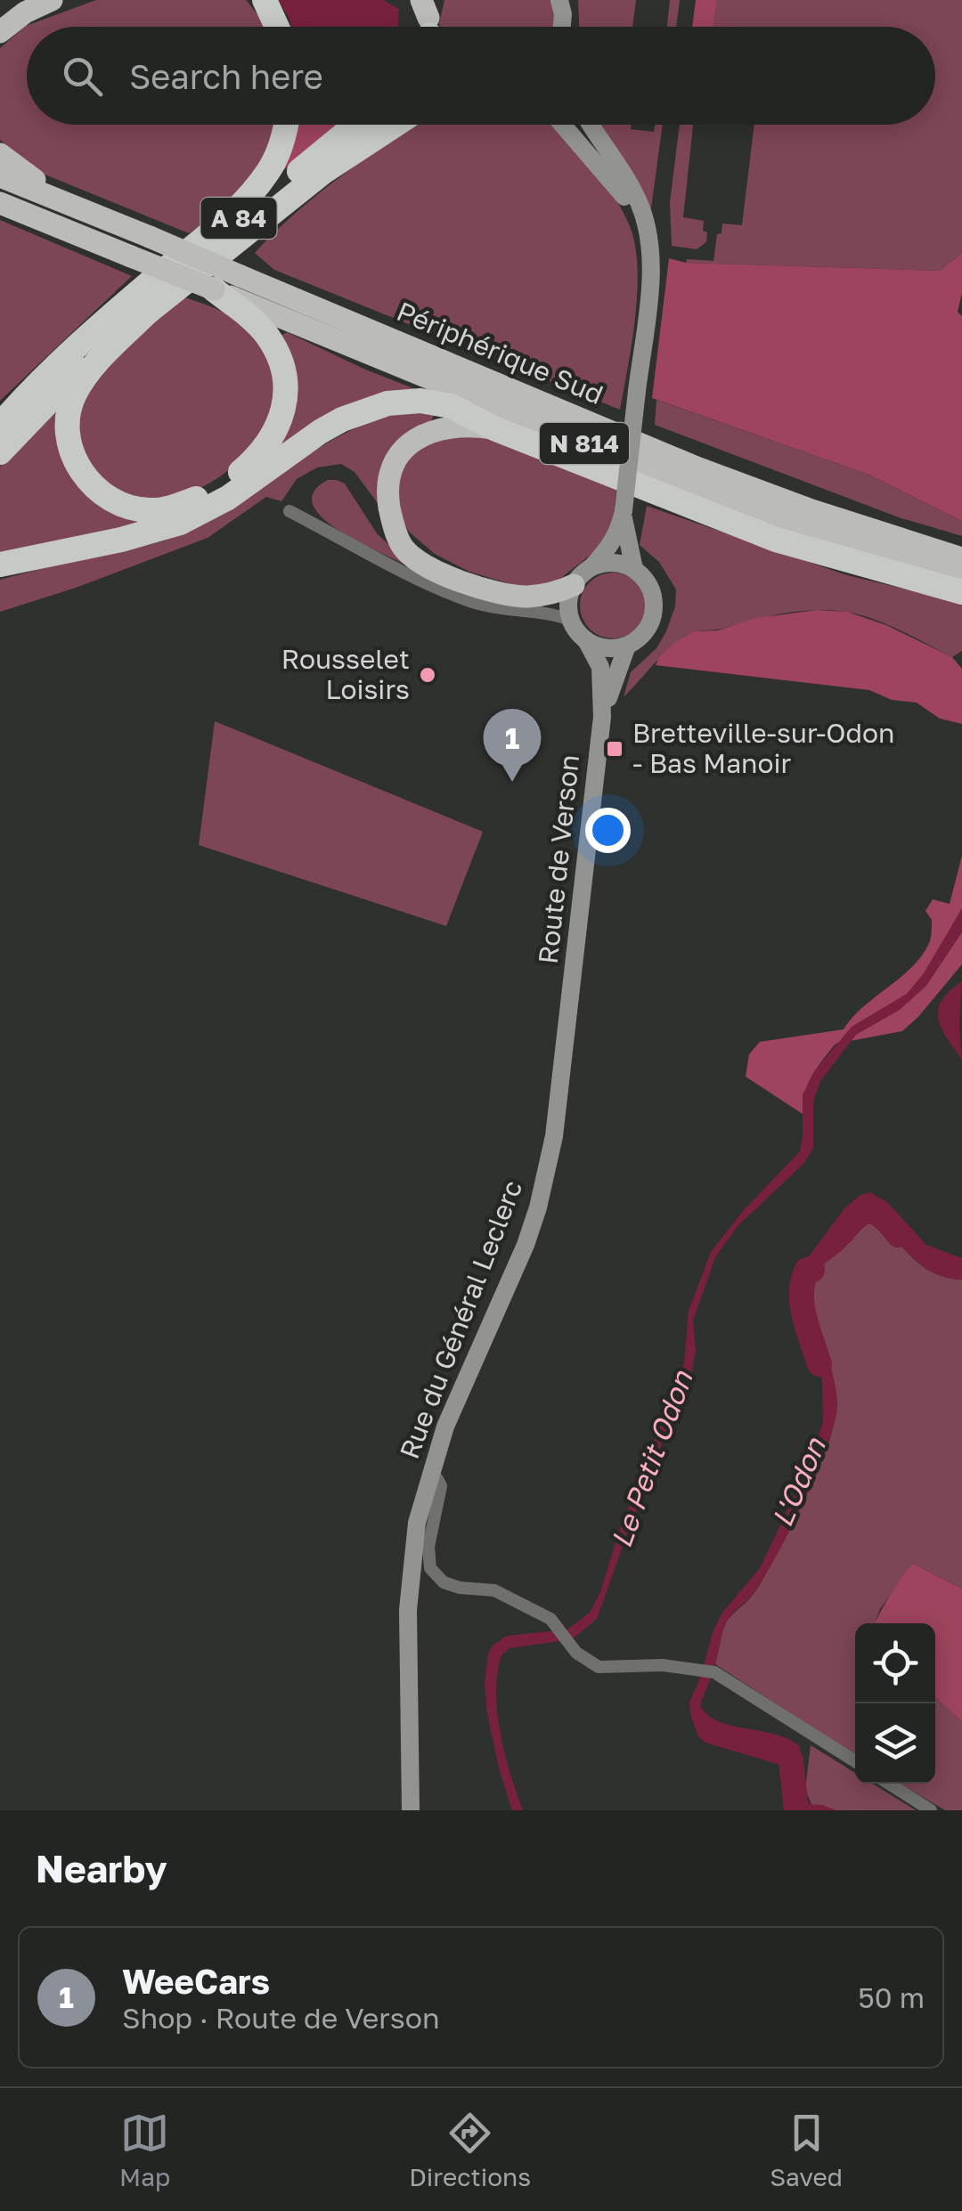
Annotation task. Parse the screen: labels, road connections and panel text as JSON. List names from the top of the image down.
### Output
{
  "streets": {
    "highway": ["A 84", "Périphérique Sud", "N 814"],
    "main road": ["Route de Verson", "Rue du Général Leclerc"]
  },
  "crossings": [
    ["Périphérique Sud", "N 814"],
    ["Route de Verson", "Rue du Général Leclerc"]
  ],
  "water": ["Le Petit Odon", "L'Odon"],
  "places": {
    "other": ["Rousselet Loisirs"],
    "transit": ["Bretteville-sur-Odon - Bas Manoir"]
  },
  "page": {
    "search": "Search here",
    "pins": "1",
    "heading": "Nearby",
    "list": [
      {
        "mark": "1",
        "name": "WeeCars",
        "note": "Shop · Route de Verson",
        "value": "50 m"
      }
    ],
    "nav": ["Map", "Directions", "Saved"]
  }
}
